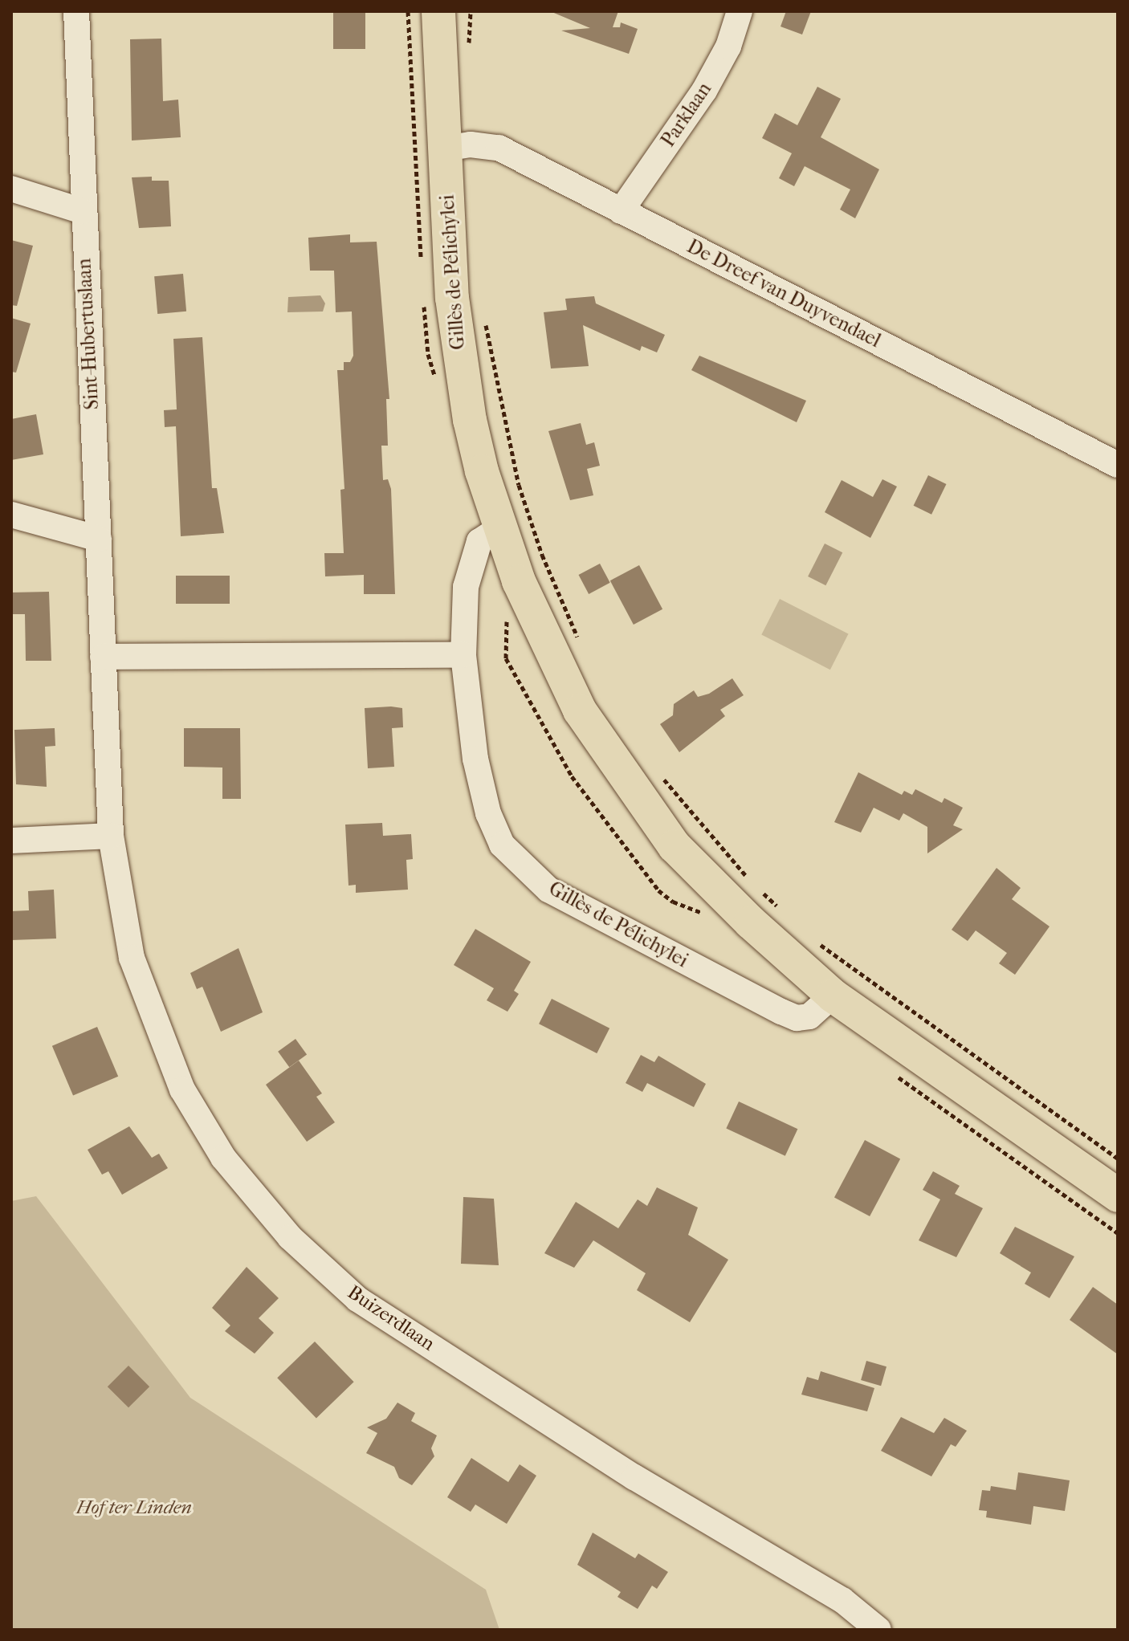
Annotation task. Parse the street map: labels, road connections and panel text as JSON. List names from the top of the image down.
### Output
{
  "streets": {
    "main road": ["Gillès de Pélichylei"],
    "street": [
      "Parklaan",
      "De Dreef van Duyvendael",
      "Sint-Hubertuslaan",
      "Buizerdlaan"
    ]
  },
  "crossings": [
    ["Parklaan", "De Dreef van Duyvendael"],
    ["Gillès de Pélichylei", "De Dreef van Duyvendael"],
    ["Sint-Hubertuslaan", "Buizerdlaan"]
  ],
  "parks": ["Hof ter Linden"]
}
